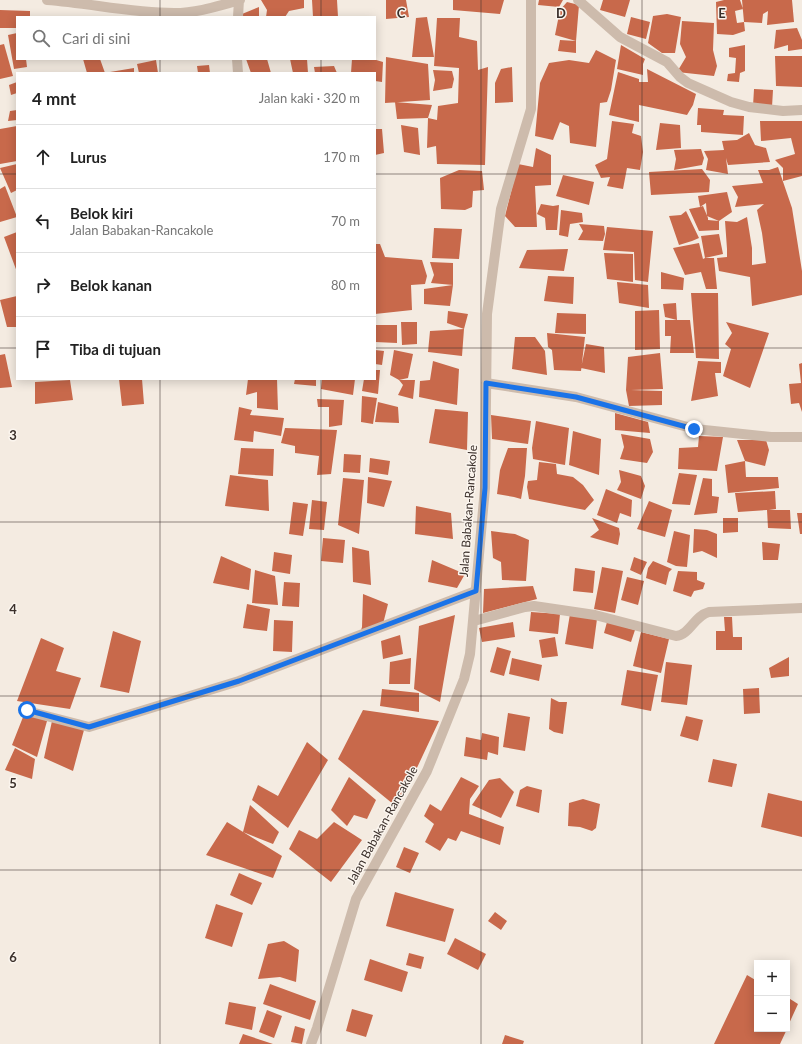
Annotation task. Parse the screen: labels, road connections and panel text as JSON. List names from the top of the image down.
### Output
{
  "streets": {
    "street": ["Jalan Babakan-Rancakole"]
  },
  "page": {
    "search": "Cari di sini",
    "heading": ["4 mnt", "Jalan kaki · 320 m"],
    "list": [
      ["Lurus", "170 m"],
      ["Belok kiri", "Jalan Babakan-Rancakole", "70 m"],
      ["Belok kanan", "80 m"],
      "Tiba di tujuan"
    ],
    "map_buttons": ["+", "−"]
  },
  "grid": {
    "columns": ["C", "D", "E"],
    "rows": [
      "3",
      "4",
      "5",
      "6"
    ]
  }
}
